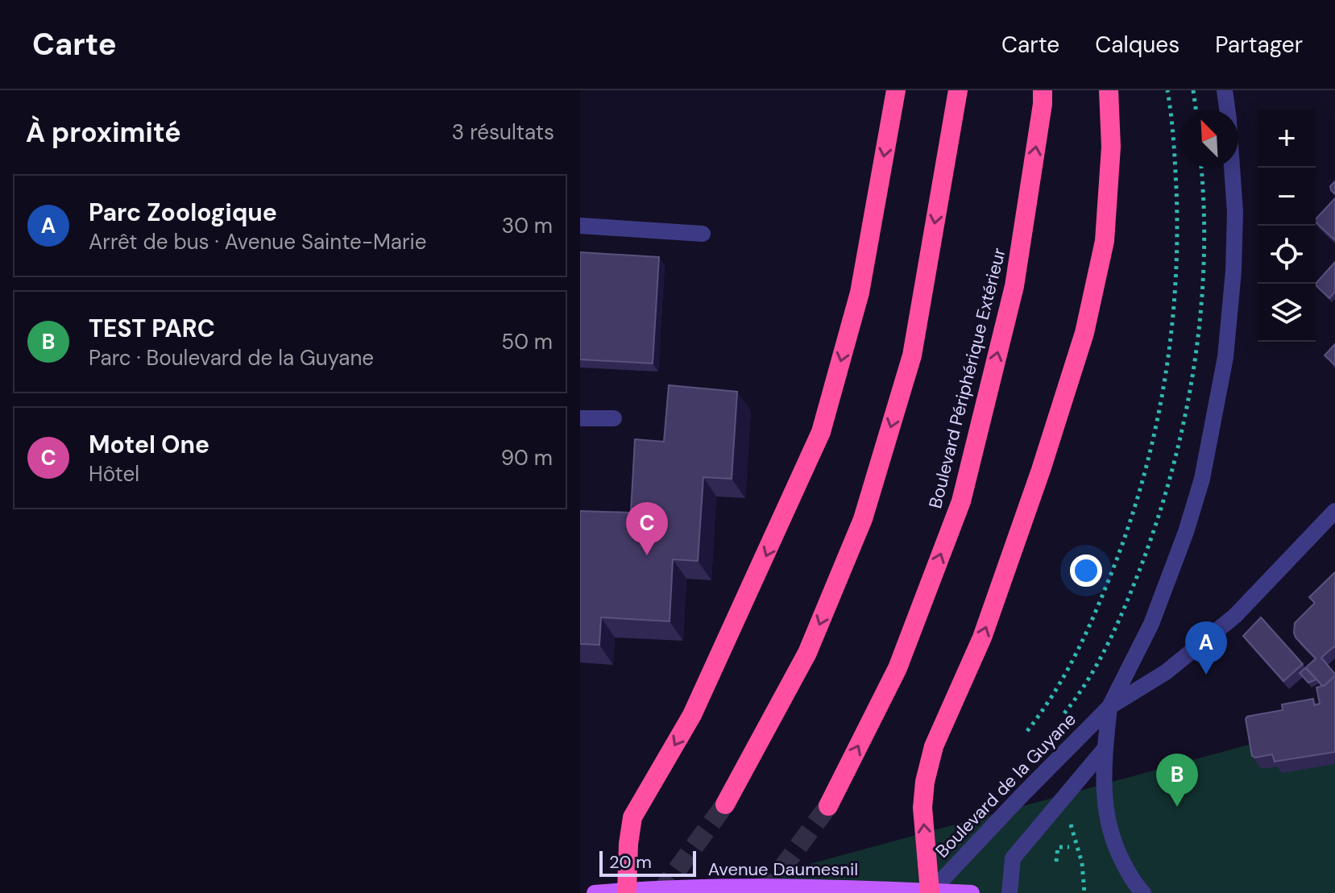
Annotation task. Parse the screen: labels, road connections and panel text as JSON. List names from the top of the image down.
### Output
{
  "streets": {
    "highway": ["Boulevard Périphérique Extérieur"],
    "main road": ["Avenue Daumesnil"],
    "street": ["Boulevard de la Guyane"]
  },
  "crossings": [
    ["Boulevard de la Guyane", "Avenue Daumesnil"]
  ],
  "scale_bar": "20 m",
  "north": "top left",
  "page": {
    "header": "Carte",
    "nav": ["Carte", "Calques", "Partager"],
    "heading": ["À proximité", "3 résultats"],
    "map_buttons": ["+", "−"],
    "list": [
      {
        "mark": "A",
        "name": "Parc Zoologique",
        "note": "Arrêt de bus · Avenue Sainte-Marie",
        "value": "30 m"
      },
      {
        "mark": "B",
        "name": "TEST PARC",
        "note": "Parc · Boulevard de la Guyane",
        "value": "50 m"
      },
      {
        "mark": "C",
        "name": "Motel One",
        "note": "Hôtel",
        "value": "90 m"
      }
    ],
    "pins": ["C", "A", "B"],
    "scale": "20 m"
  }
}
